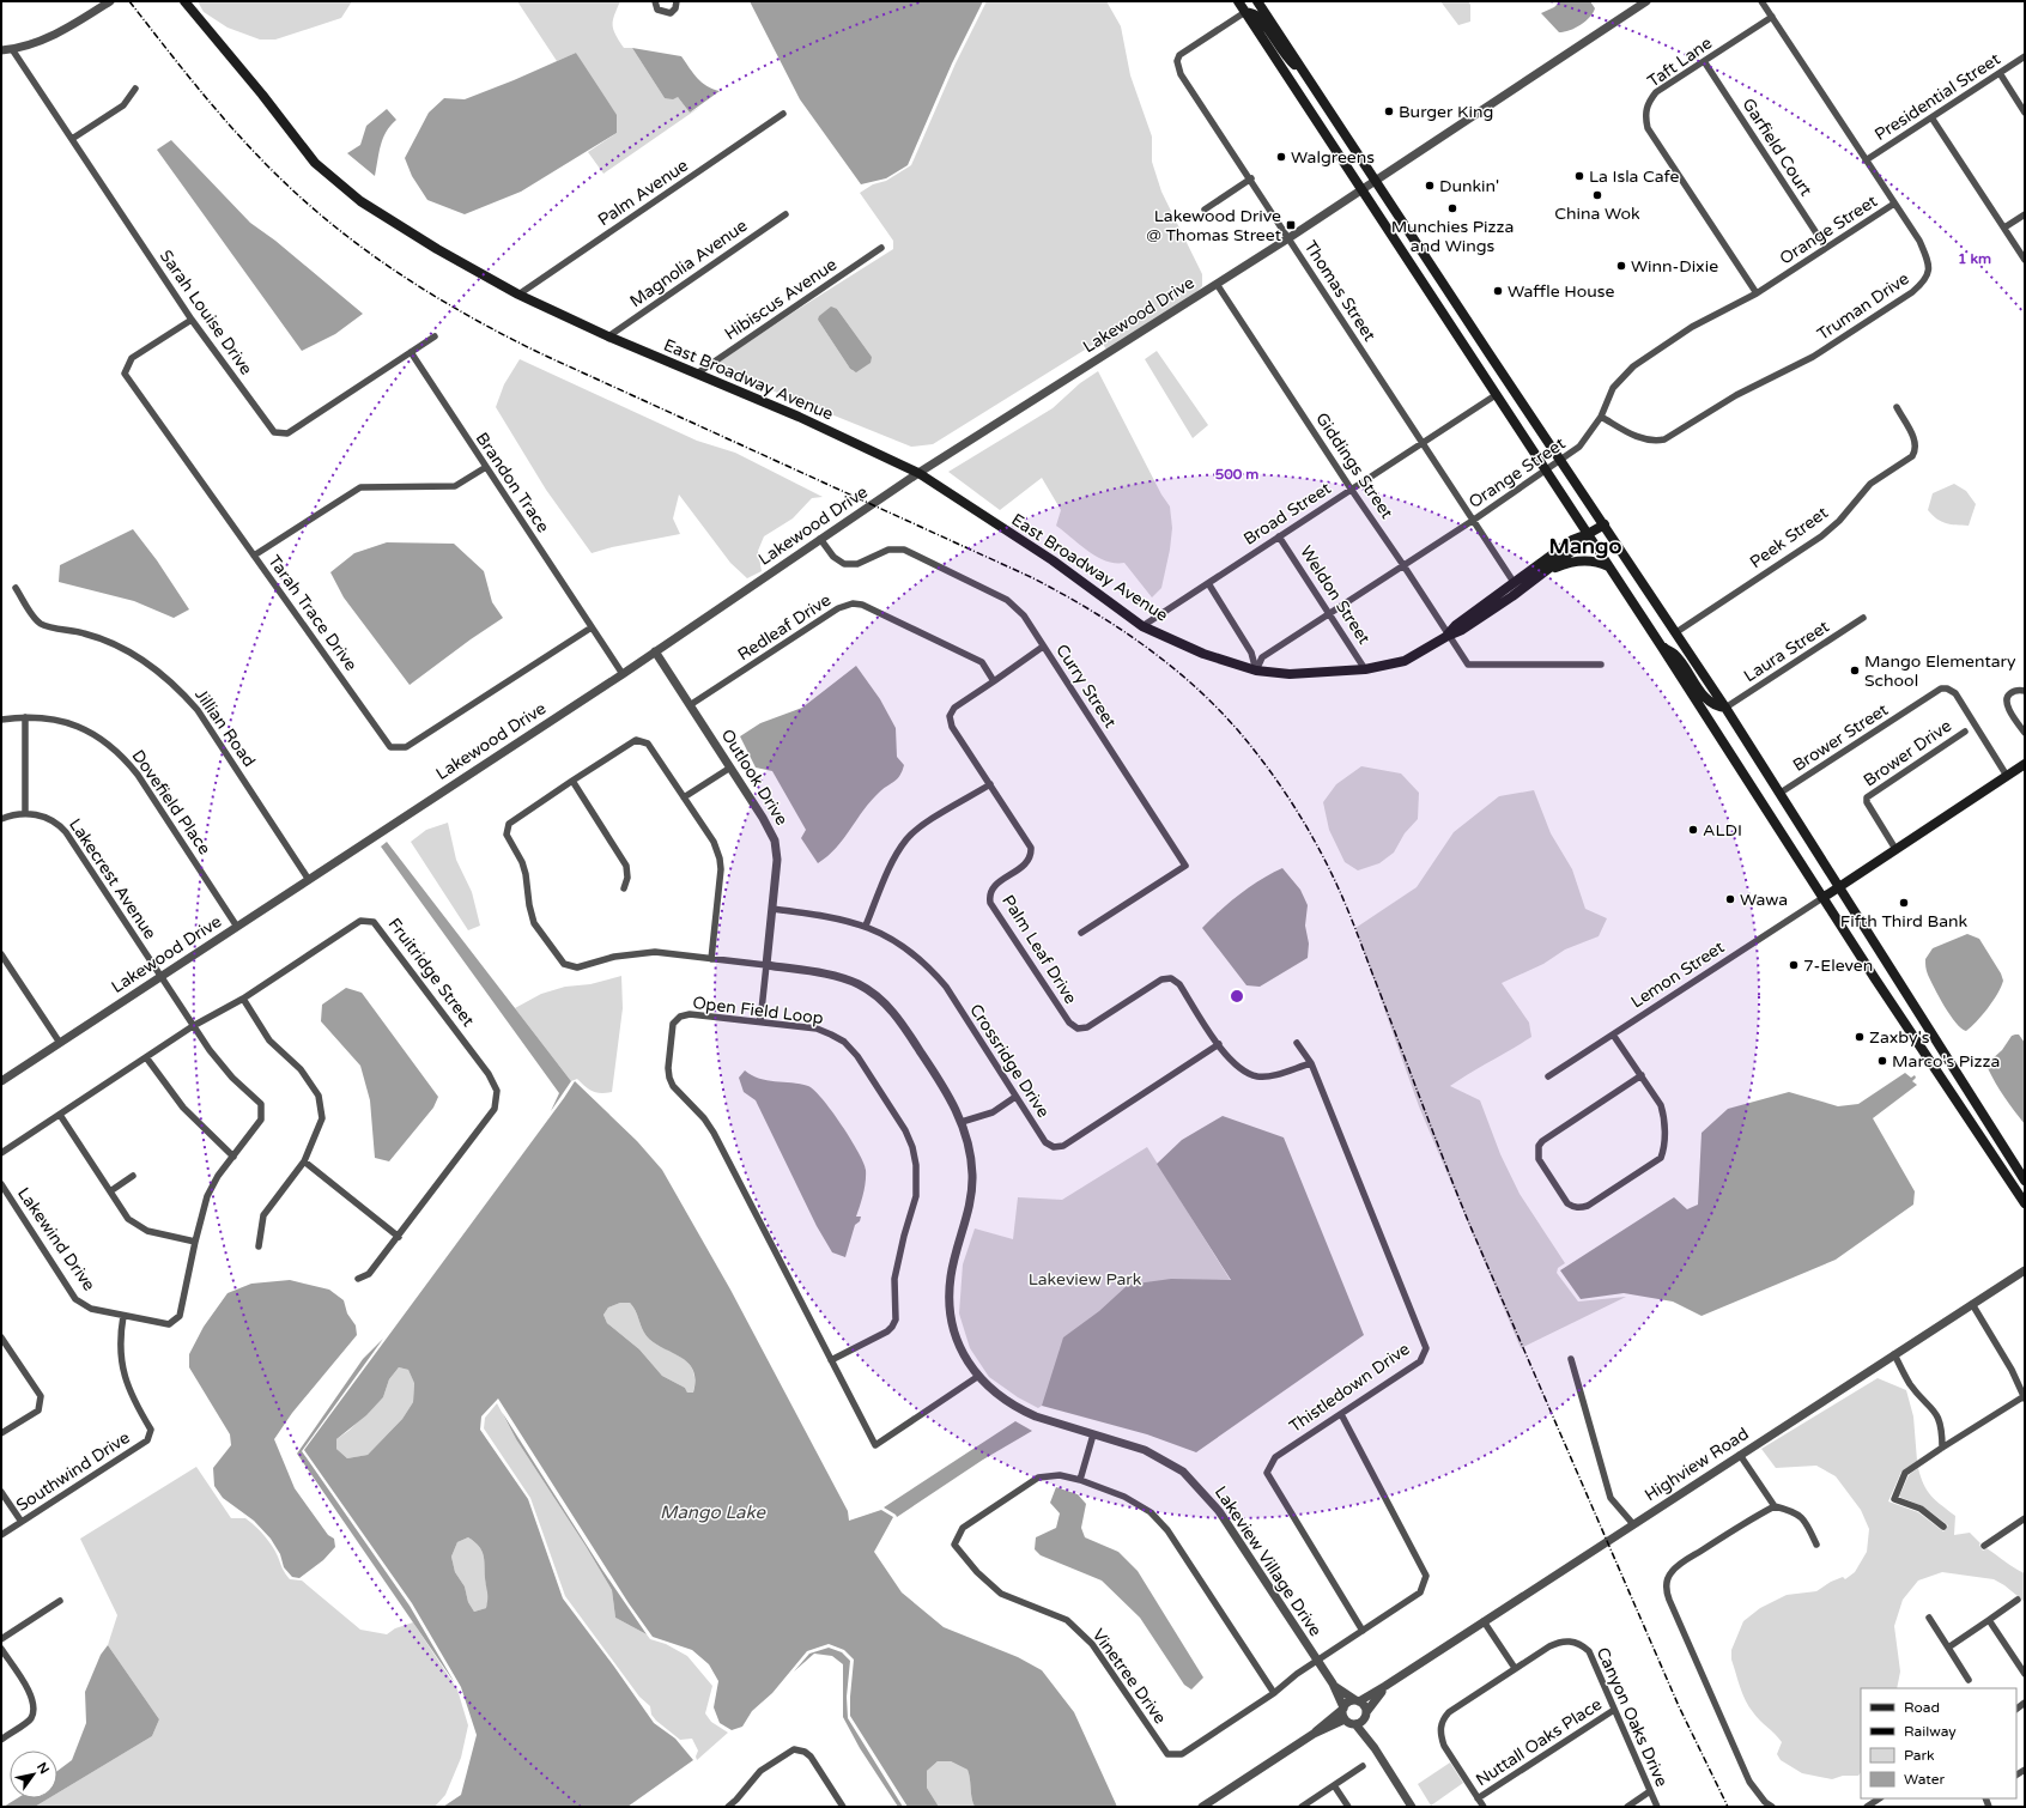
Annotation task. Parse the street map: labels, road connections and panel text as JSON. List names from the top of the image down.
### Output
{
  "streets": {
    "main road": ["East Broadway Avenue"],
    "street": [
      "Taft Lane",
      "Presidential Street",
      "Garfield Court",
      "Palm Avenue",
      "Orange Street",
      "Magnolia Avenue",
      "Thomas Street",
      "Hibiscus Avenue",
      "Truman Drive",
      "Sarah Louise Drive",
      "Lakewood Drive",
      "Giddings Street",
      "Brandon Trace",
      "Broad Street",
      "Peek Street",
      "Weldon Street",
      "Tarah Trace Drive",
      "Redleaf Drive",
      "Laura Street",
      "Curry Street",
      "Jillian Road",
      "Brower Street",
      "Brower Drive",
      "Outlook Drive",
      "Dovefield Place",
      "Lakecrest Avenue",
      "Palm Leaf Drive",
      "Fruitridge Street",
      "Lemon Street",
      "Open Field Loop",
      "Crossridge Drive",
      "Lakewind Drive",
      "Thistledown Drive",
      "Highview Road",
      "Southwind Drive",
      "Lakeview Village Drive",
      "Vinetree Drive",
      "Canyon Oaks Drive",
      "Nuttall Oaks Place"
    ]
  },
  "crossings": [
    ["Taft Lane", "Garfield Court"],
    ["Taft Lane", "Orange Street"],
    ["Taft Lane", "Truman Drive"],
    ["Presidential Street", "Truman Drive"],
    ["Garfield Court", "Orange Street"],
    ["Palm Avenue", "East Broadway Avenue"],
    ["Orange Street", "Thomas Street"],
    ["Orange Street", "Truman Drive"],
    ["Orange Street", "East Broadway Avenue"],
    ["Orange Street", "Giddings Street"],
    ["Orange Street", "Weldon Street"],
    ["Magnolia Avenue", "East Broadway Avenue"],
    ["Thomas Street", "Lakewood Drive"],
    ["Thomas Street", "Broad Street"],
    ["Hibiscus Avenue", "East Broadway Avenue"],
    ["Sarah Louise Drive", "Brandon Trace"],
    ["Sarah Louise Drive", "Tarah Trace Drive"],
    ["Lakewood Drive", "East Broadway Avenue"],
    ["Lakewood Drive", "Giddings Street"],
    ["Lakewood Drive", "Brandon Trace"],
    ["Lakewood Drive", "Curry Street"],
    ["Lakewood Drive", "Jillian Road"],
    ["Lakewood Drive", "Outlook Drive"],
    ["Lakewood Drive", "Dovefield Place"],
    ["Lakewood Drive", "Lakecrest Avenue"],
    ["Lakewood Drive", "Lakewind Drive"],
    ["East Broadway Avenue", "Giddings Street"],
    ["East Broadway Avenue", "Broad Street"],
    ["East Broadway Avenue", "Weldon Street"],
    ["Giddings Street", "Broad Street"],
    ["Brandon Trace", "Tarah Trace Drive"],
    ["Broad Street", "Weldon Street"],
    ["Redleaf Drive", "Outlook Drive"],
    ["Redleaf Drive", "Palm Leaf Drive"],
    ["Curry Street", "Palm Leaf Drive"],
    ["Outlook Drive", "Open Field Loop"],
    ["Outlook Drive", "Crossridge Drive"],
    ["Outlook Drive", "Lakeview Village Drive"],
    ["Lakecrest Avenue", "Lakewind Drive"],
    ["Palm Leaf Drive", "Crossridge Drive"],
    ["Palm Leaf Drive", "Thistledown Drive"],
    ["Fruitridge Street", "Lakewind Drive"],
    ["Open Field Loop", "Lakeview Village Drive"],
    ["Lakewind Drive", "Southwind Drive"],
    ["Thistledown Drive", "Vinetree Drive"],
    ["Highview Road", "Lakeview Village Drive"],
    ["Lakeview Village Drive", "Vinetree Drive"],
    ["Canyon Oaks Drive", "Nuttall Oaks Place"]
  ],
  "districts": ["Mango"],
  "water": ["Mango Lake"],
  "parks": ["Lakeview Park"],
  "places": {
    "other": [
      "Burger King",
      "Walgreens",
      "La Isla Cafe",
      "Dunkin'",
      "China Wok",
      "Munchies Pizza and Wings",
      "Winn-Dixie",
      "Waffle House",
      "Mango Elementary School",
      "ALDI",
      "Wawa",
      "Fifth Third Bank",
      "7-Eleven",
      "Zaxby's",
      "Marco's Pizza"
    ],
    "transit": ["Lakewood Drive @ Thomas Street"]
  },
  "legend": [
    "Road",
    "Railway",
    "Park",
    "Water"
  ],
  "north": "top right",
  "rings": ["1 km", "500 m"]
}
